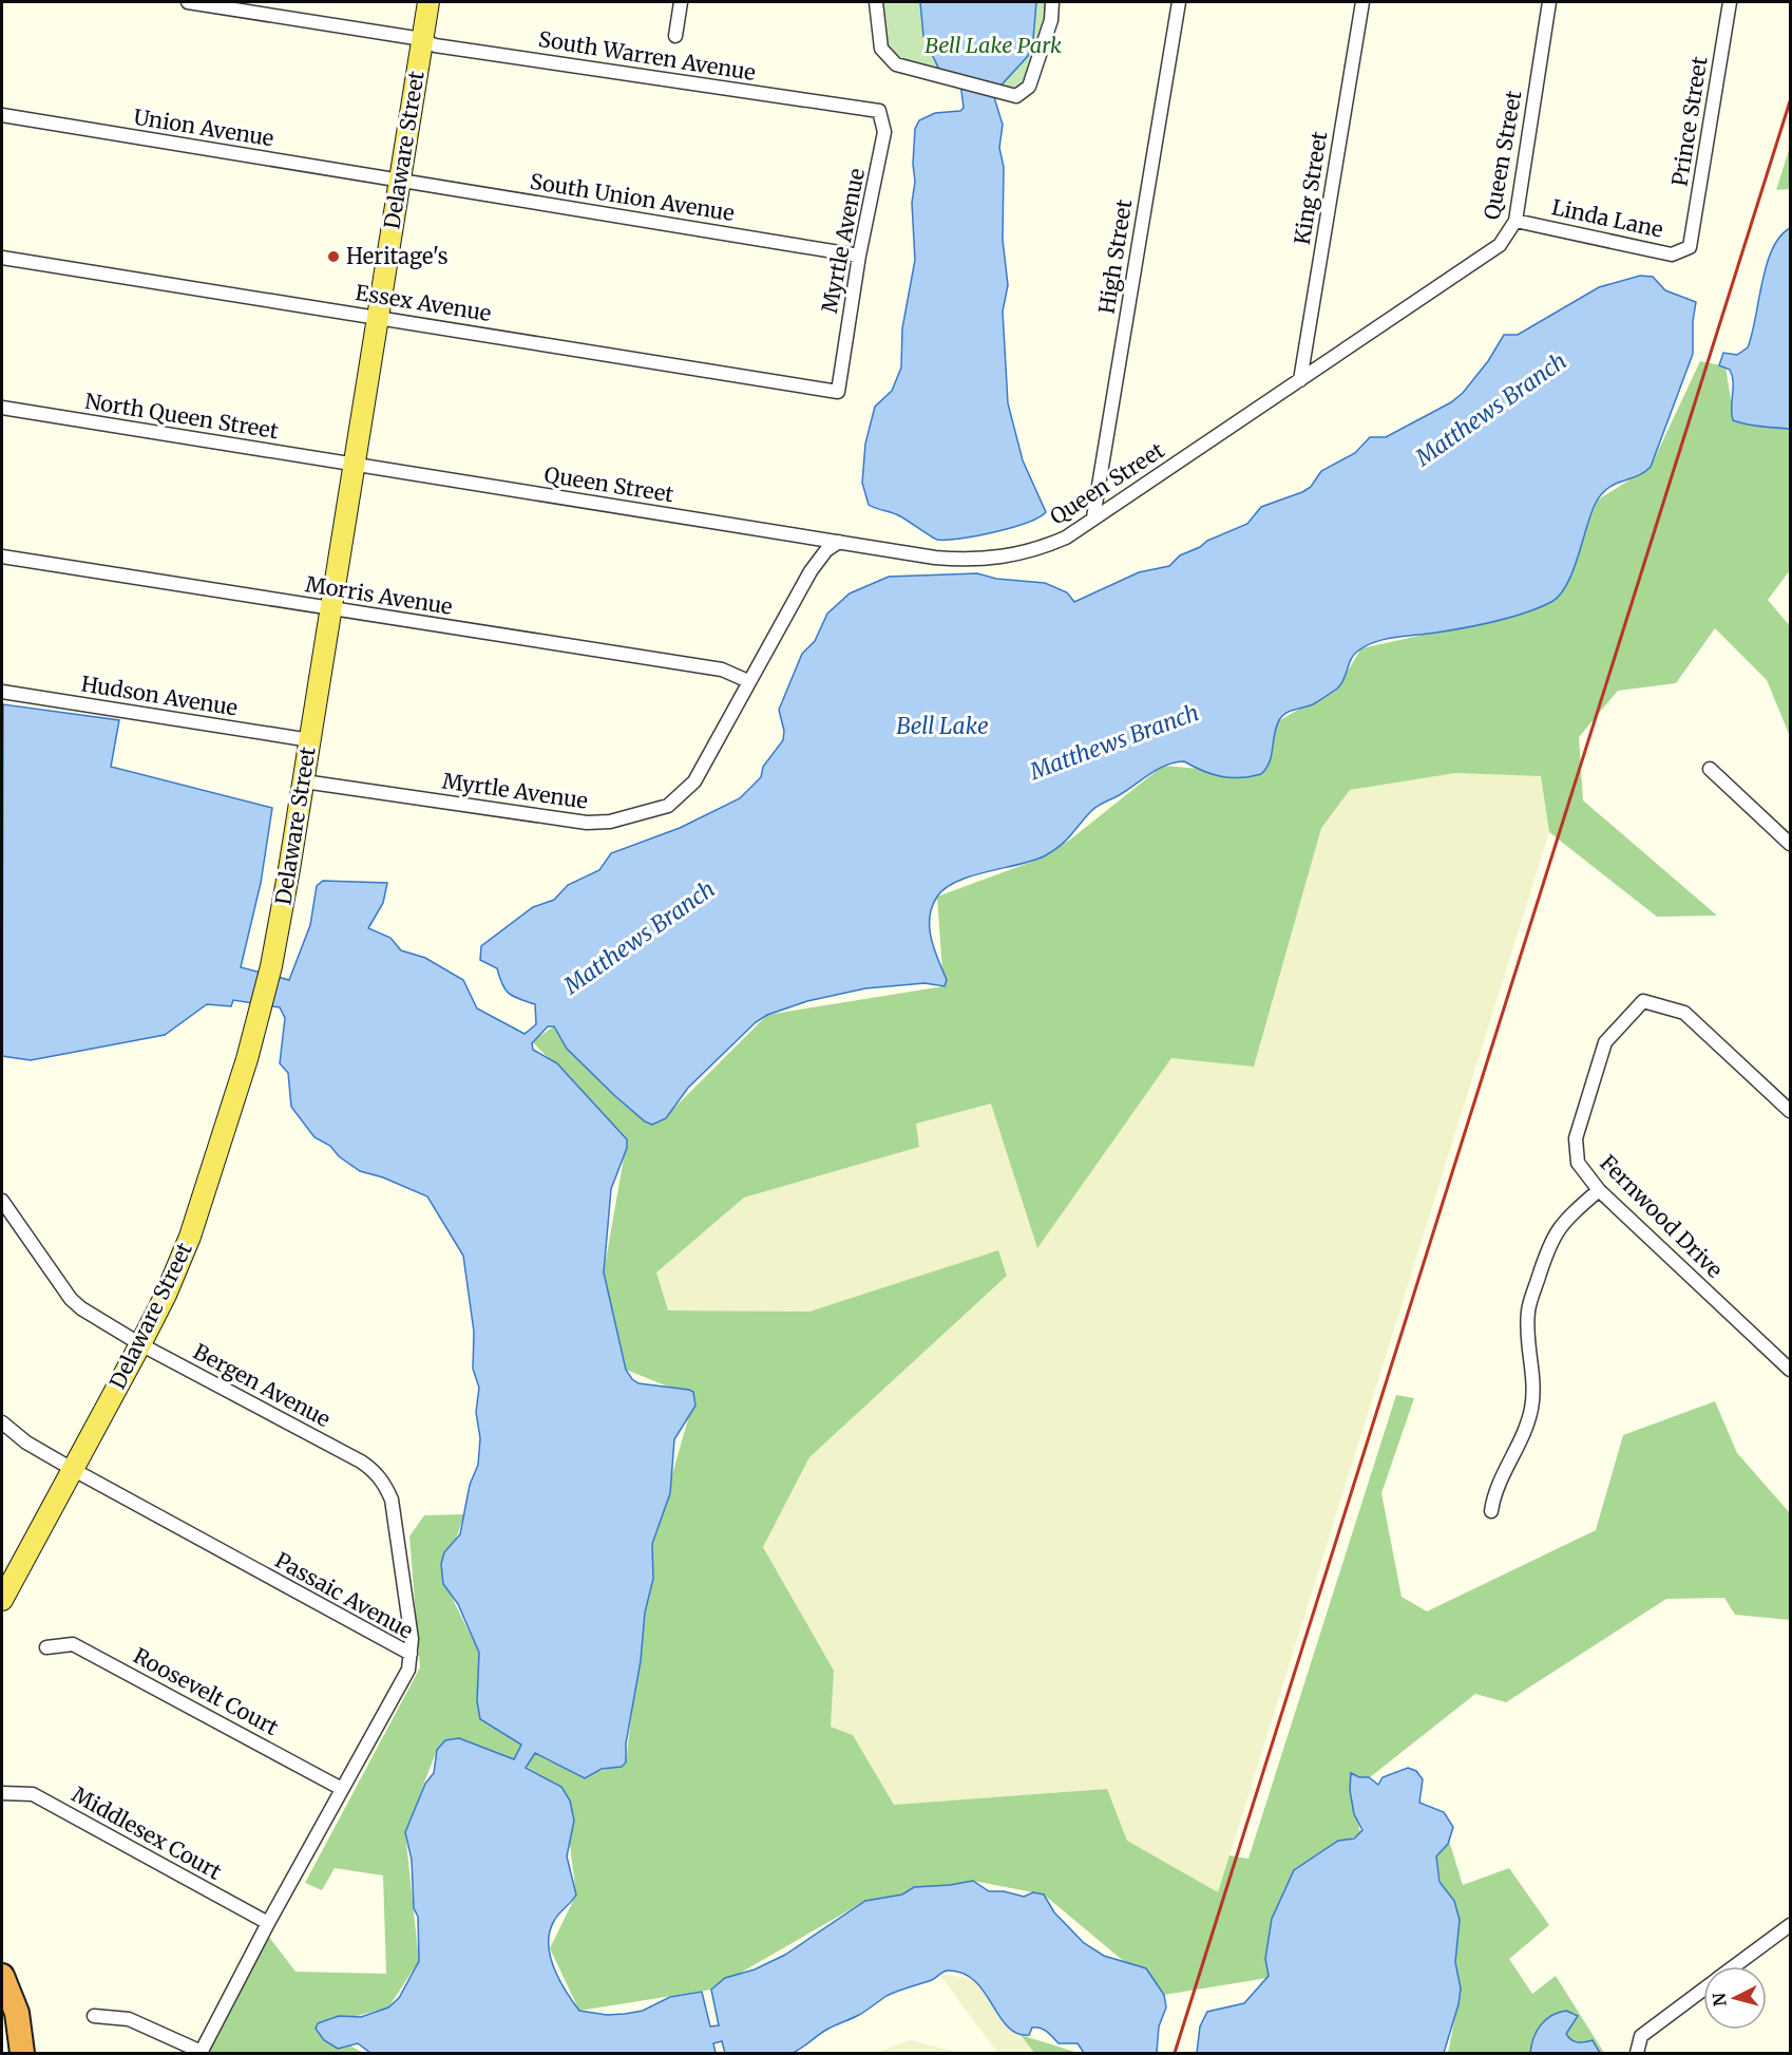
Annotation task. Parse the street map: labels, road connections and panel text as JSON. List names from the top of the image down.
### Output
{
  "streets": {
    "main road": ["Delaware Street"],
    "street": [
      "South Warren Avenue",
      "Prince Street",
      "Union Avenue",
      "Queen Street",
      "King Street",
      "South Union Avenue",
      "Linda Lane",
      "Myrtle Avenue",
      "High Street",
      "Essex Avenue",
      "North Queen Street",
      "Morris Avenue",
      "Hudson Avenue",
      "Fernwood Drive",
      "Bergen Avenue",
      "Passaic Avenue",
      "Roosevelt Court",
      "Middlesex Court"
    ]
  },
  "crossings": [
    ["South Warren Avenue", "Delaware Street"],
    ["South Warren Avenue", "Myrtle Avenue"],
    ["Prince Street", "Linda Lane"],
    ["Union Avenue", "Delaware Street"],
    ["Union Avenue", "South Union Avenue"],
    ["Delaware Street", "Queen Street"],
    ["Delaware Street", "South Union Avenue"],
    ["Delaware Street", "Myrtle Avenue"],
    ["Delaware Street", "Essex Avenue"],
    ["Delaware Street", "North Queen Street"],
    ["Delaware Street", "Morris Avenue"],
    ["Delaware Street", "Hudson Avenue"],
    ["Delaware Street", "Bergen Avenue"],
    ["Delaware Street", "Passaic Avenue"],
    ["Queen Street", "King Street"],
    ["Queen Street", "Linda Lane"],
    ["Queen Street", "Myrtle Avenue"],
    ["Queen Street", "High Street"],
    ["Queen Street", "North Queen Street"],
    ["South Union Avenue", "Myrtle Avenue"],
    ["Myrtle Avenue", "Essex Avenue"],
    ["Myrtle Avenue", "Morris Avenue"],
    ["Bergen Avenue", "Passaic Avenue"],
    ["Passaic Avenue", "Roosevelt Court"],
    ["Passaic Avenue", "Middlesex Court"]
  ],
  "water": ["Matthews Branch", "Bell Lake"],
  "parks": ["Bell Lake Park"],
  "places": ["Heritage's"],
  "north": "left"
}
